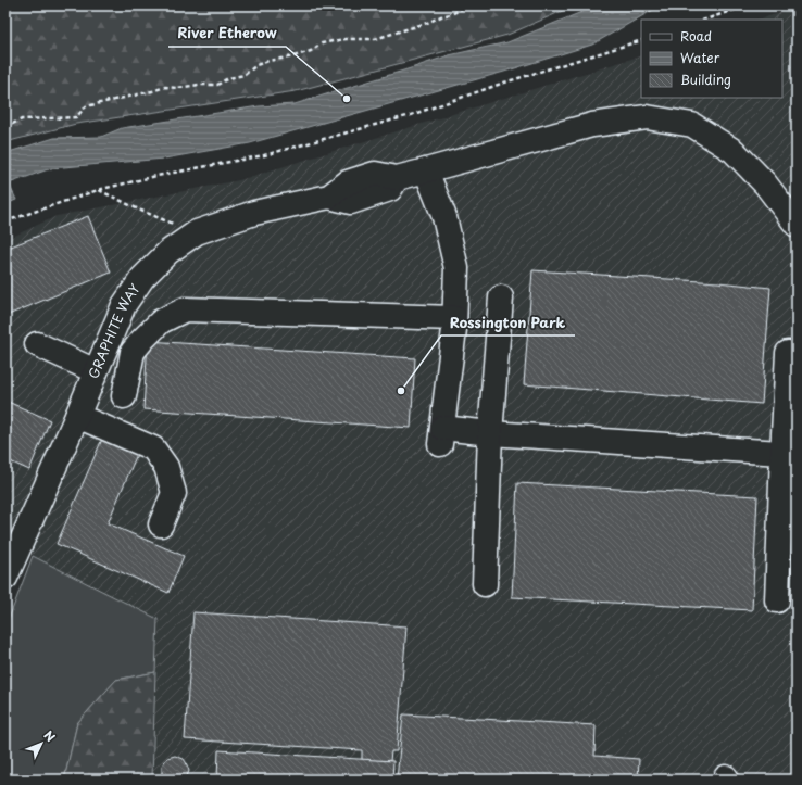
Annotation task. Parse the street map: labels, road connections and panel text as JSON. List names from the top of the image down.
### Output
{
  "streets": {
    "street": ["GRAPHITE WAY"]
  },
  "places": ["River Etherow", "Rossington Park"],
  "legend": ["Road", "Water", "Building"],
  "north": "top right"
}
